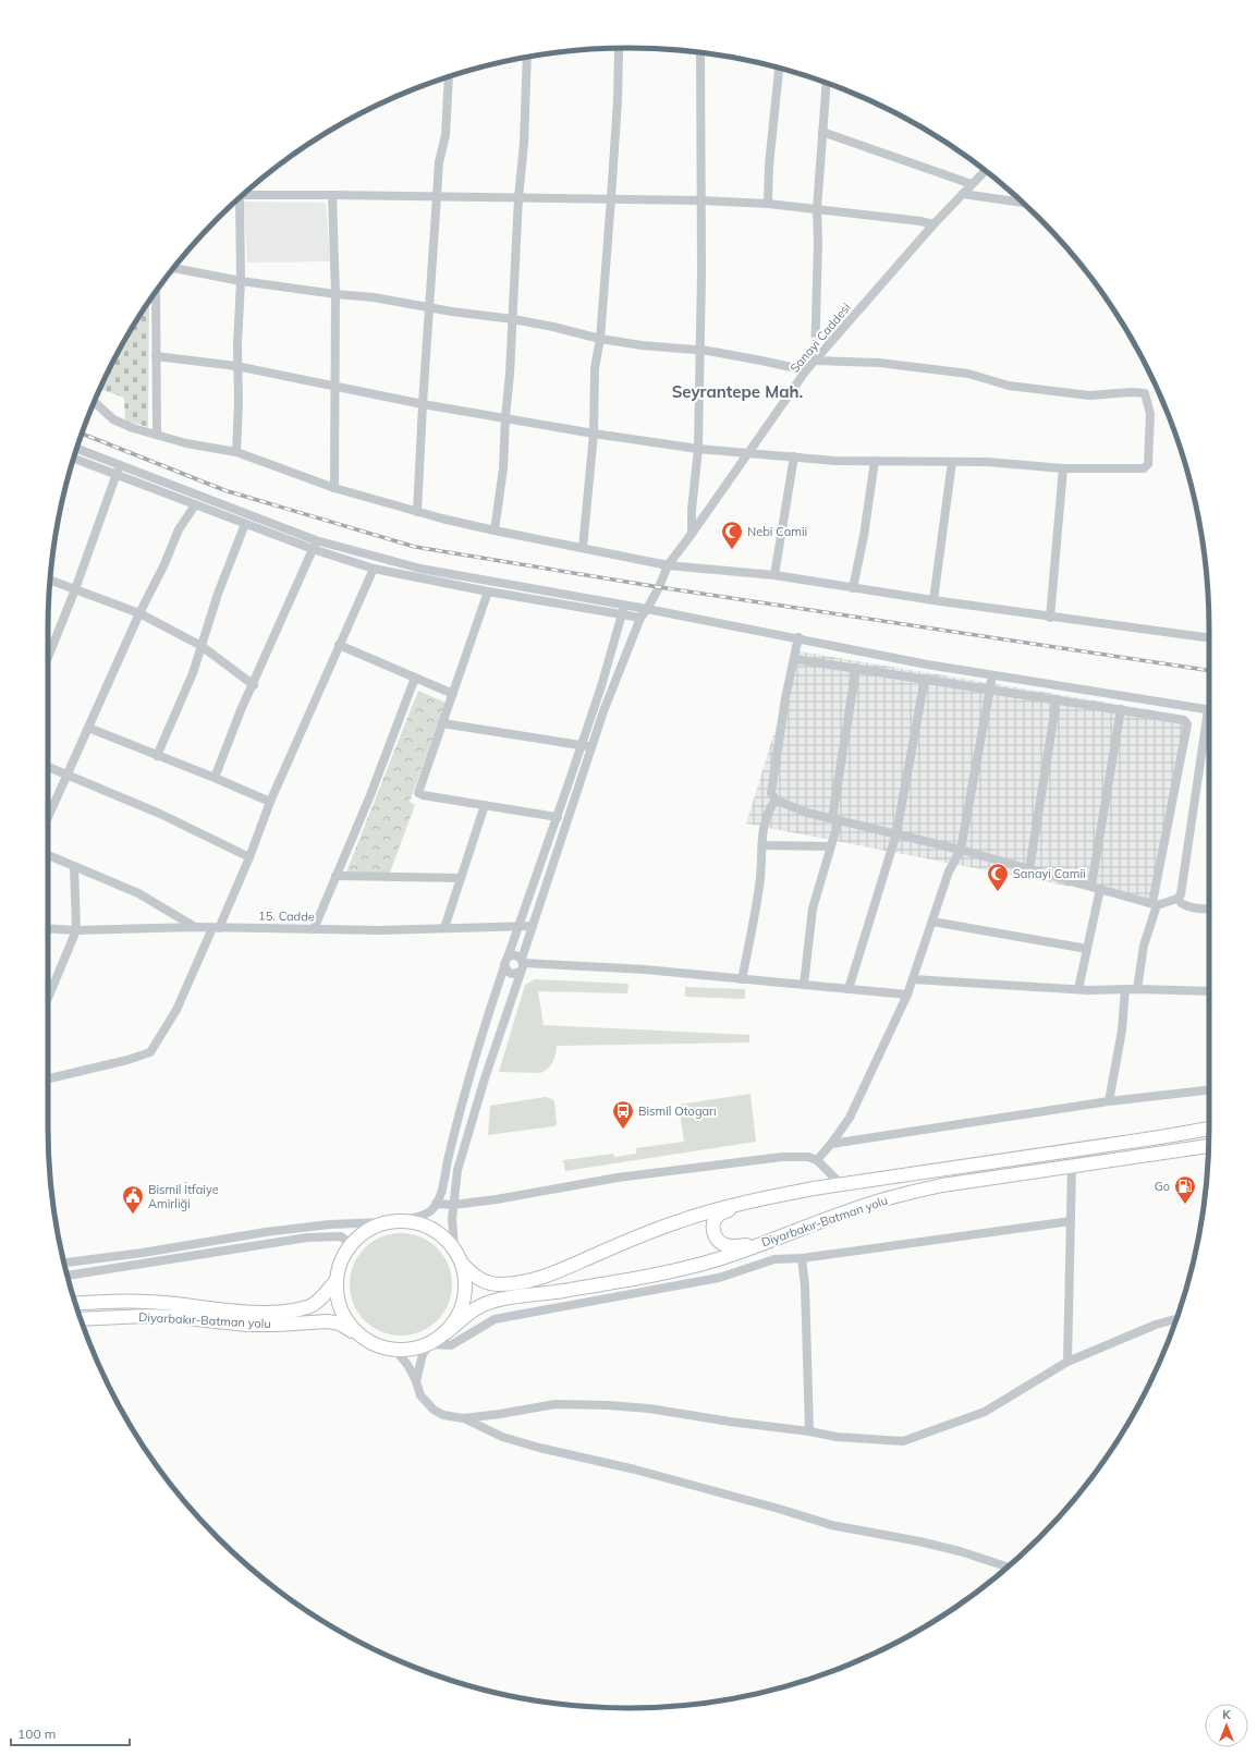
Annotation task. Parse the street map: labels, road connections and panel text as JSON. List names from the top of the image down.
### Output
{
  "streets": {
    "highway": ["Diyarbakır-Batman yolu"],
    "street": ["Sanayi Caddesi", "15. Cadde"]
  },
  "crossings": [
    ["Sanayi Caddesi", "15. Cadde"],
    ["Sanayi Caddesi", "Diyarbakır-Batman yolu"]
  ],
  "districts": ["Seyrantepe Mah."],
  "places": {
    "mosque": ["Nebi Camii", "Sanayi Camii"],
    "bus stop": ["Bismil Otogarı"],
    "fuel station": ["Go"],
    "public building": ["Bismil İtfaiye Amirliği"]
  },
  "scale_bar": "100 m",
  "north": "top"
}
